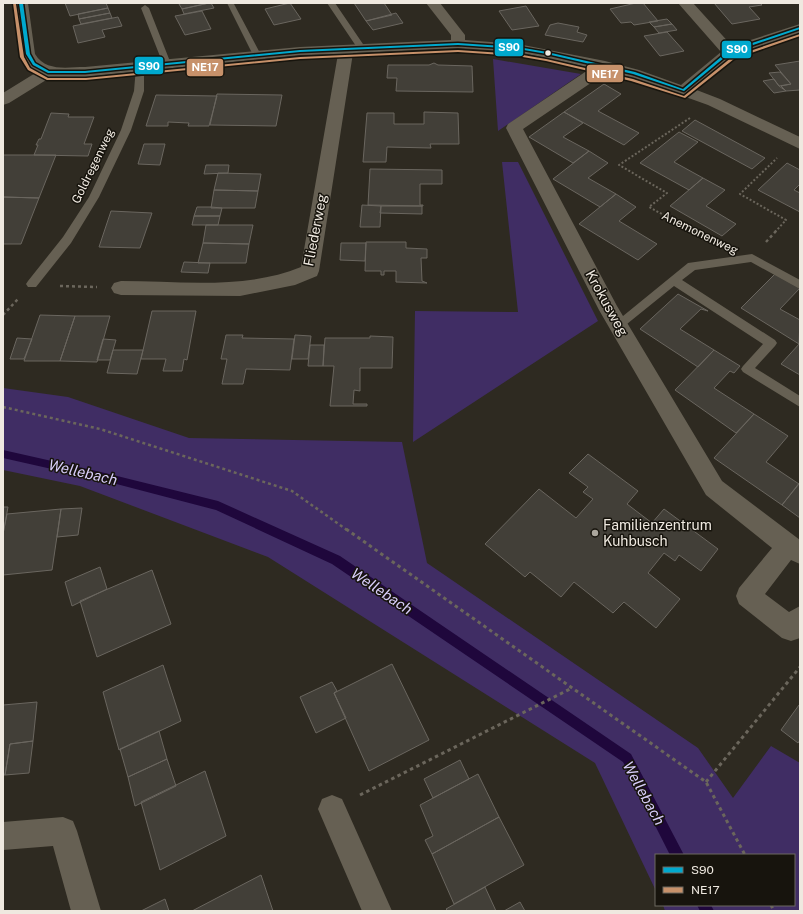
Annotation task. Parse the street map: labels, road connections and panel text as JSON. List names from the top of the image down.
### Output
{
  "streets": {
    "street": ["Fliederweg", "Krokusweg"],
    "lane": ["Goldregenweg"],
    "path": ["Anemonenweg"]
  },
  "water": ["Wellebach"],
  "places": ["Familienzentrum Kuhbusch"],
  "lines": ["transit line S90", "transit line NE17"],
  "legend": ["S90", "NE17"]
}
